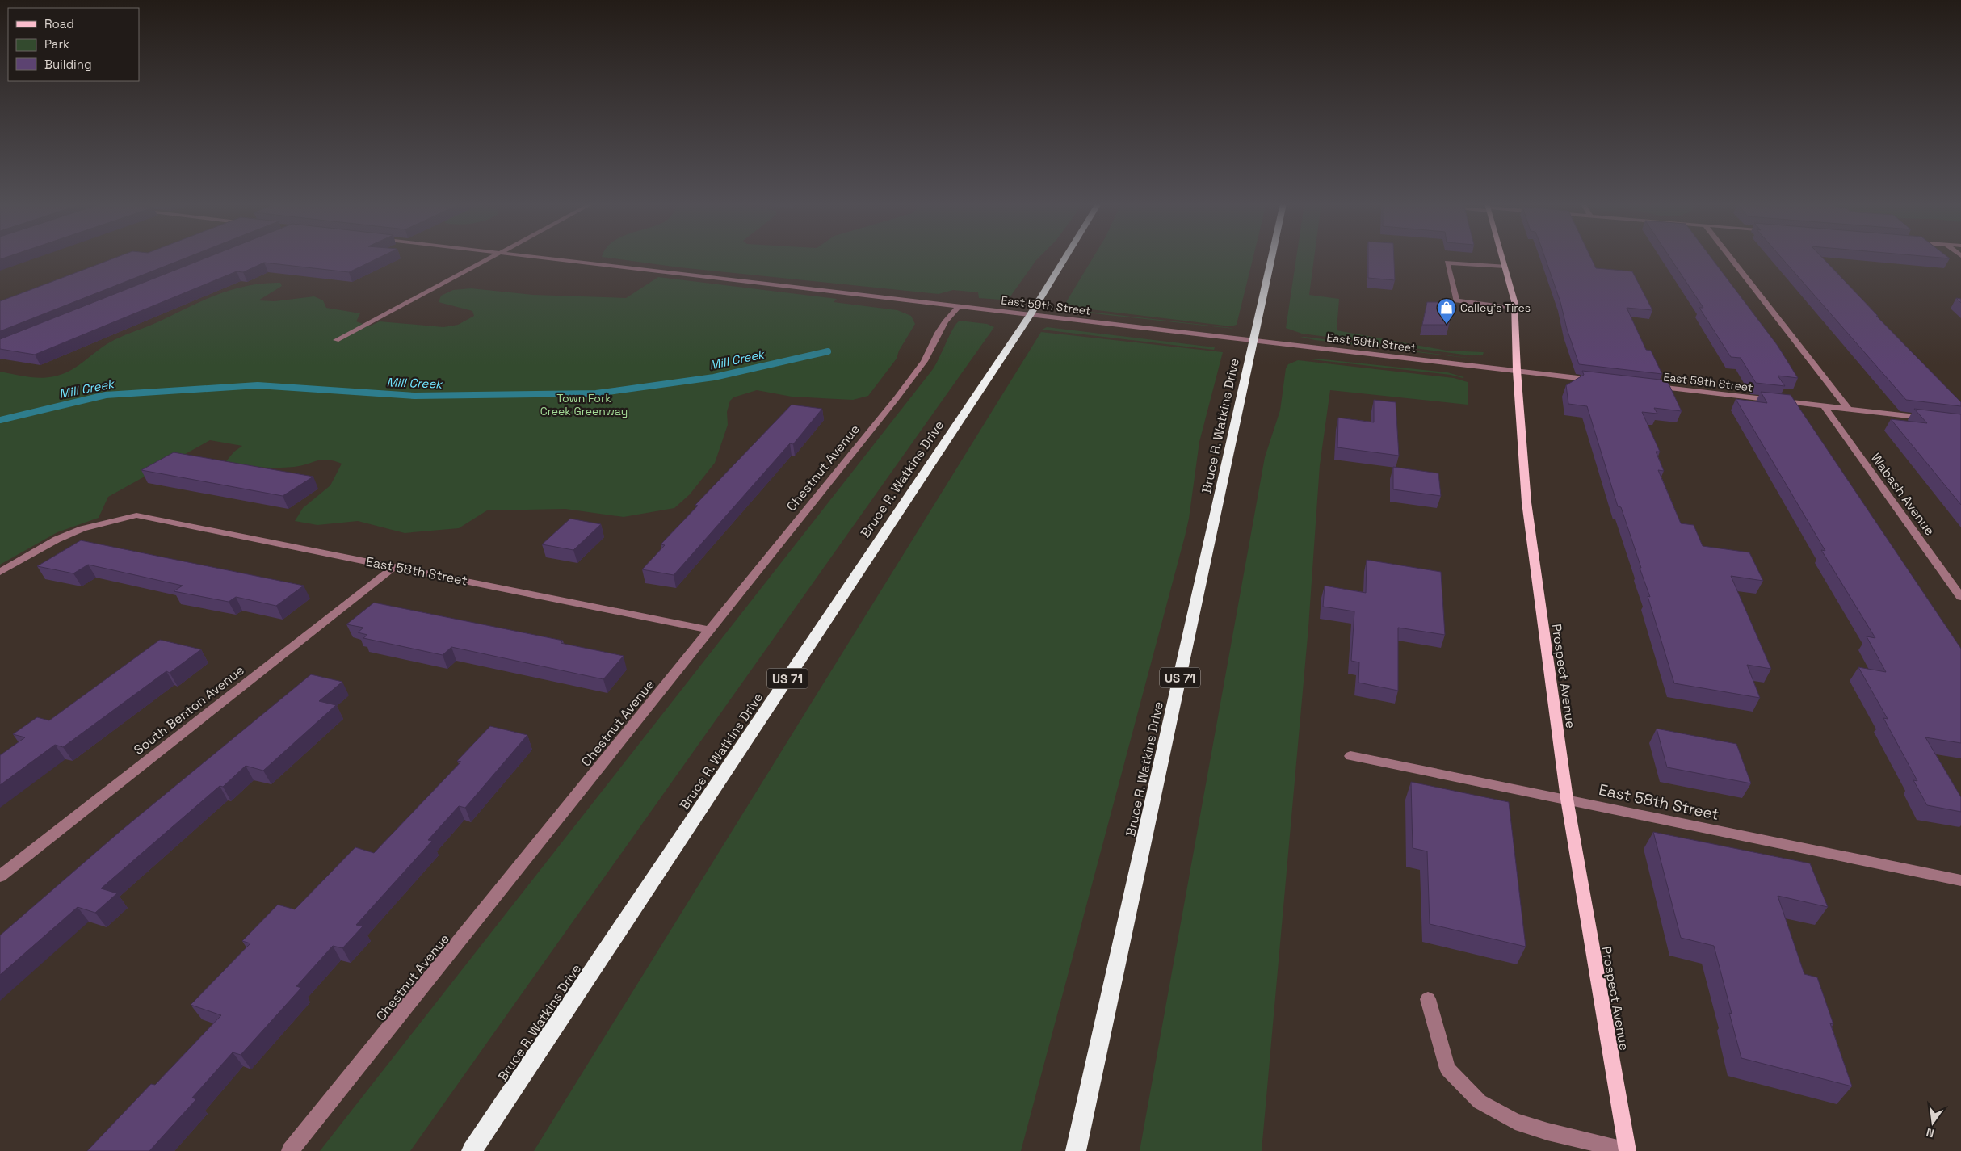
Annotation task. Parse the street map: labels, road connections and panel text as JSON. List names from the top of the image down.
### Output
{
  "streets": {
    "highway": ["Bruce R. Watkins Drive", "US 71"],
    "main road": ["Prospect Avenue"],
    "street": [
      "East 59th Street",
      "Chestnut Avenue",
      "Wabash Avenue",
      "East 58th Street",
      "South Benton Avenue"
    ]
  },
  "crossings": [
    ["East 59th Street", "Bruce R. Watkins Drive"],
    ["East 59th Street", "Chestnut Avenue"],
    ["East 59th Street", "Wabash Avenue"],
    ["East 59th Street", "Prospect Avenue"],
    ["Chestnut Avenue", "East 58th Street"],
    ["East 58th Street", "Prospect Avenue"],
    ["East 58th Street", "South Benton Avenue"]
  ],
  "water": ["Mill Creek"],
  "parks": ["Town Fork Creek Greenway"],
  "places": {
    "shop": ["Calley's Tires"]
  },
  "legend": ["Road", "Park", "Building"],
  "north": "bottom"
}
